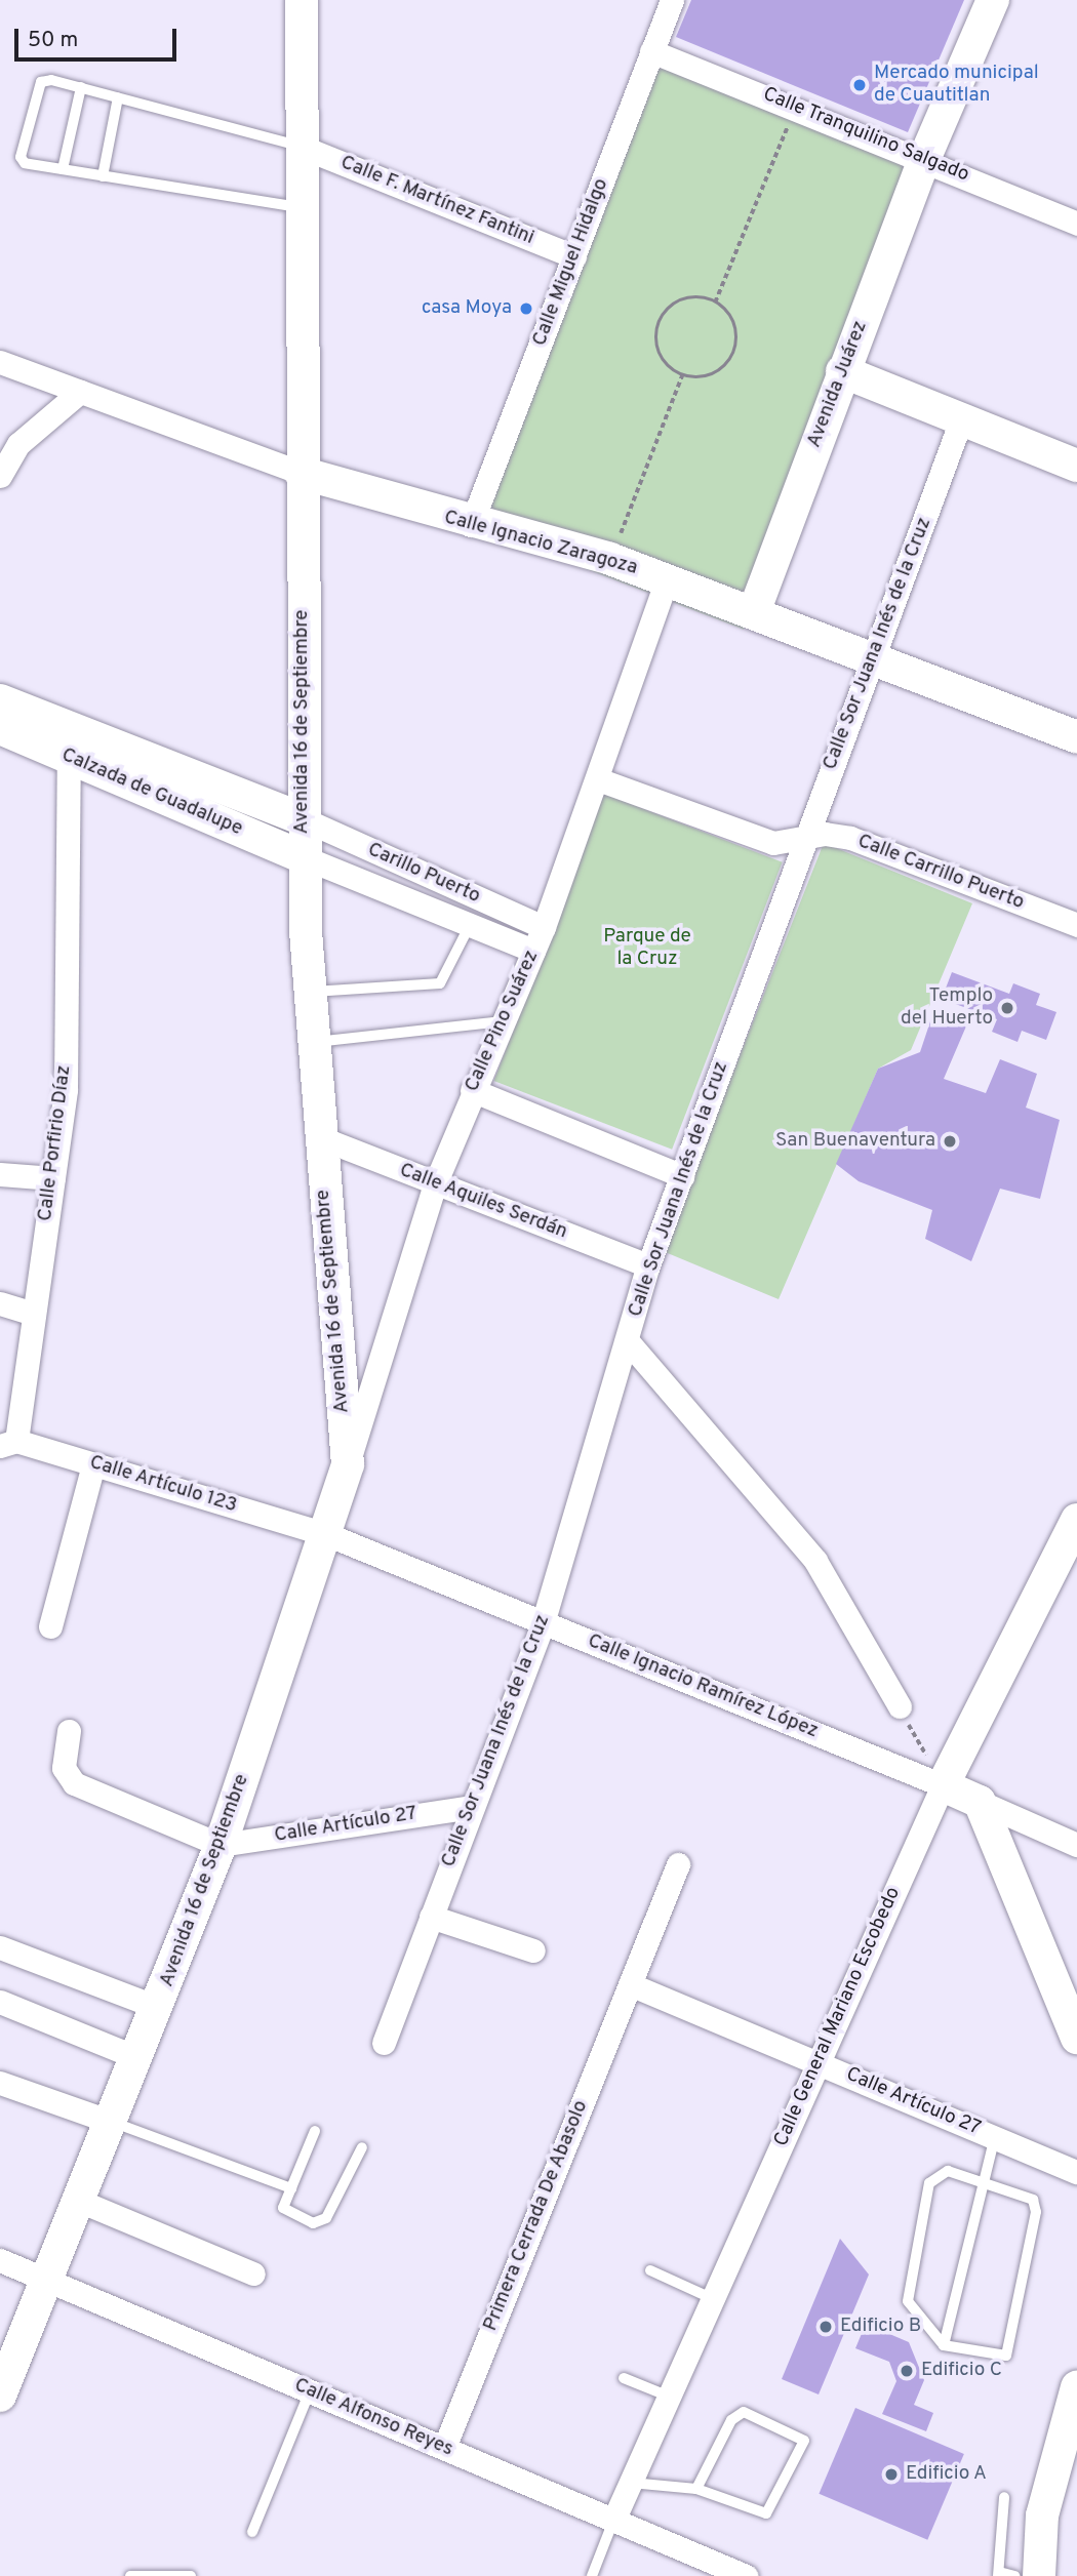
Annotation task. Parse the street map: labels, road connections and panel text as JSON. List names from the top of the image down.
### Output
{
  "streets": {
    "main road": [
      "Avenida Juárez",
      "Calle Ignacio Zaragoza",
      "Avenida 16 de Septiembre",
      "Calzada de Guadalupe",
      "Calle Ignacio Ramírez López",
      "Calle General Mariano Escobedo"
    ],
    "street": [
      "Calle Tranquilino Salgado",
      "Calle F. Martínez Fantini",
      "Calle Miguel Hidalgo",
      "Calle Sor Juana Inés de la Cruz",
      "Calle Carrillo Puerto",
      "Carillo Puerto",
      "Calle Pino Suárez",
      "Calle Porfirio Díaz",
      "Calle Aquiles Serdán",
      "Calle Artículo 123",
      "Calle Artículo 27",
      "Primera Cerrada De Abasolo",
      "Calle Alfonso Reyes"
    ]
  },
  "crossings": [
    ["Calle Tranquilino Salgado", "Calle Miguel Hidalgo"],
    ["Calle Tranquilino Salgado", "Avenida Juárez"],
    ["Calle F. Martínez Fantini", "Calle Miguel Hidalgo"],
    ["Calle F. Martínez Fantini", "Avenida 16 de Septiembre"],
    ["Calle Miguel Hidalgo", "Calle Ignacio Zaragoza"],
    ["Avenida Juárez", "Calle Ignacio Zaragoza"],
    ["Calle Ignacio Zaragoza", "Calle Sor Juana Inés de la Cruz"],
    ["Calle Ignacio Zaragoza", "Avenida 16 de Septiembre"],
    ["Calle Ignacio Zaragoza", "Calle Pino Suárez"],
    ["Calle Sor Juana Inés de la Cruz", "Calle Carrillo Puerto"],
    ["Calle Sor Juana Inés de la Cruz", "Calle Aquiles Serdán"],
    ["Calle Sor Juana Inés de la Cruz", "Calle Ignacio Ramírez López"],
    ["Calle Sor Juana Inés de la Cruz", "Calle Artículo 27"],
    ["Avenida 16 de Septiembre", "Calzada de Guadalupe"],
    ["Avenida 16 de Septiembre", "Carillo Puerto"],
    ["Avenida 16 de Septiembre", "Calle Pino Suárez"],
    ["Avenida 16 de Septiembre", "Calle Aquiles Serdán"],
    ["Avenida 16 de Septiembre", "Calle Artículo 123"],
    ["Avenida 16 de Septiembre", "Calle Ignacio Ramírez López"],
    ["Avenida 16 de Septiembre", "Calle Artículo 27"],
    ["Avenida 16 de Septiembre", "Calle Alfonso Reyes"],
    ["Calzada de Guadalupe", "Carillo Puerto"],
    ["Calzada de Guadalupe", "Calle Porfirio Díaz"],
    ["Calle Carrillo Puerto", "Calle Pino Suárez"],
    ["Carillo Puerto", "Calle Pino Suárez"],
    ["Calle Pino Suárez", "Calle Aquiles Serdán"],
    ["Calle Porfirio Díaz", "Calle Artículo 123"],
    ["Calle Artículo 123", "Calle Ignacio Ramírez López"],
    ["Calle Ignacio Ramírez López", "Calle General Mariano Escobedo"],
    ["Calle Artículo 27", "Calle General Mariano Escobedo"],
    ["Calle Artículo 27", "Primera Cerrada De Abasolo"],
    ["Calle General Mariano Escobedo", "Calle Alfonso Reyes"],
    ["Primera Cerrada De Abasolo", "Calle Alfonso Reyes"]
  ],
  "parks": ["Parque de la Cruz"],
  "places": [
    "Mercado municipal de Cuautitlan",
    "casa Moya",
    "Templo del Huerto",
    "San Buenaventura",
    "Edificio B",
    "Edificio C",
    "Edificio A"
  ],
  "scale_bar": "50 m"
}
